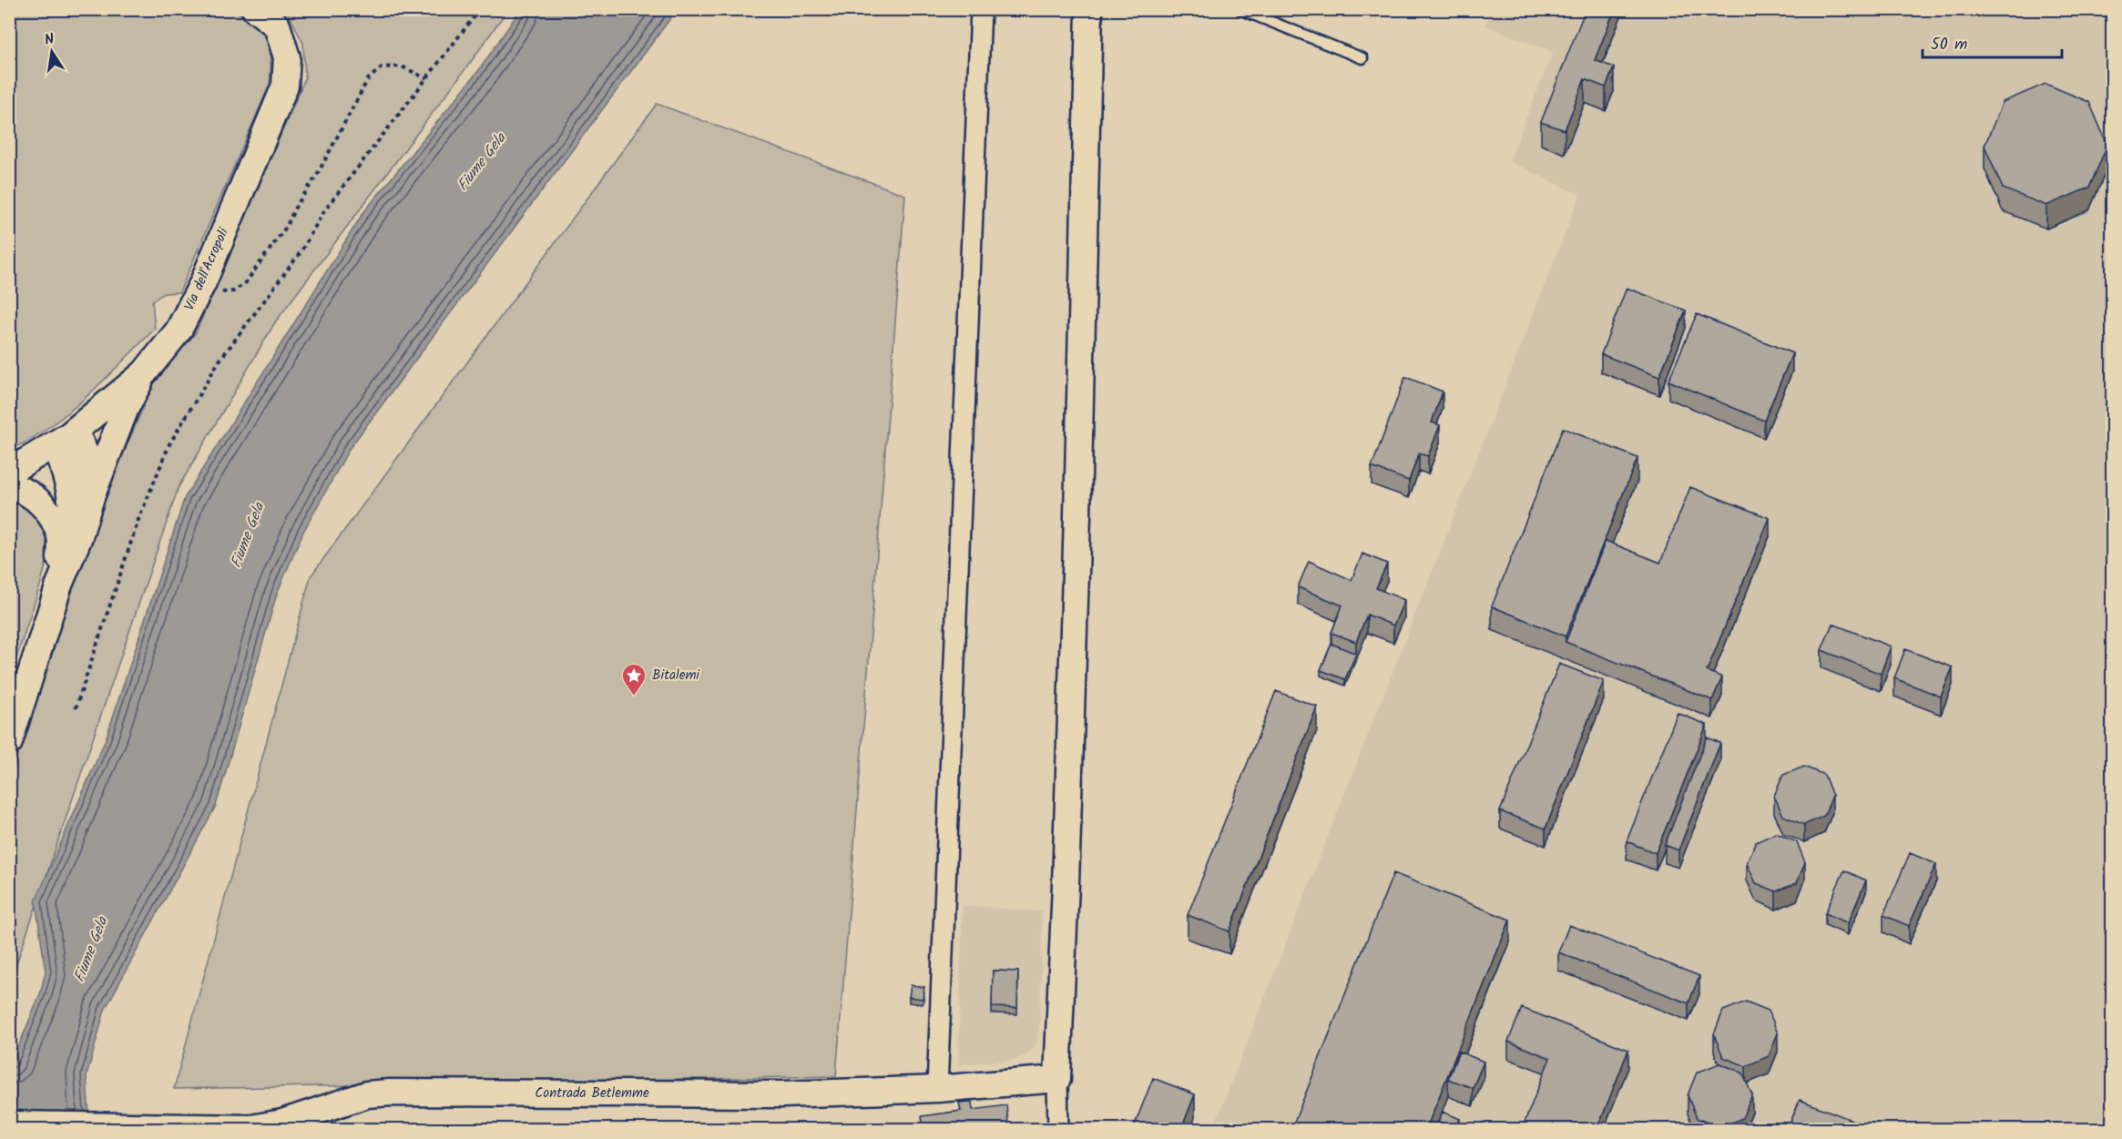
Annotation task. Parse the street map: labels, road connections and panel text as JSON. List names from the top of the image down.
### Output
{
  "streets": {
    "street": ["Via dell'Acropoli", "Contrada Betlemme"]
  },
  "water": ["Fiume Gela"],
  "places": {
    "place": ["Bitalemi"]
  },
  "scale_bar": "50 m",
  "north": "top"
}
